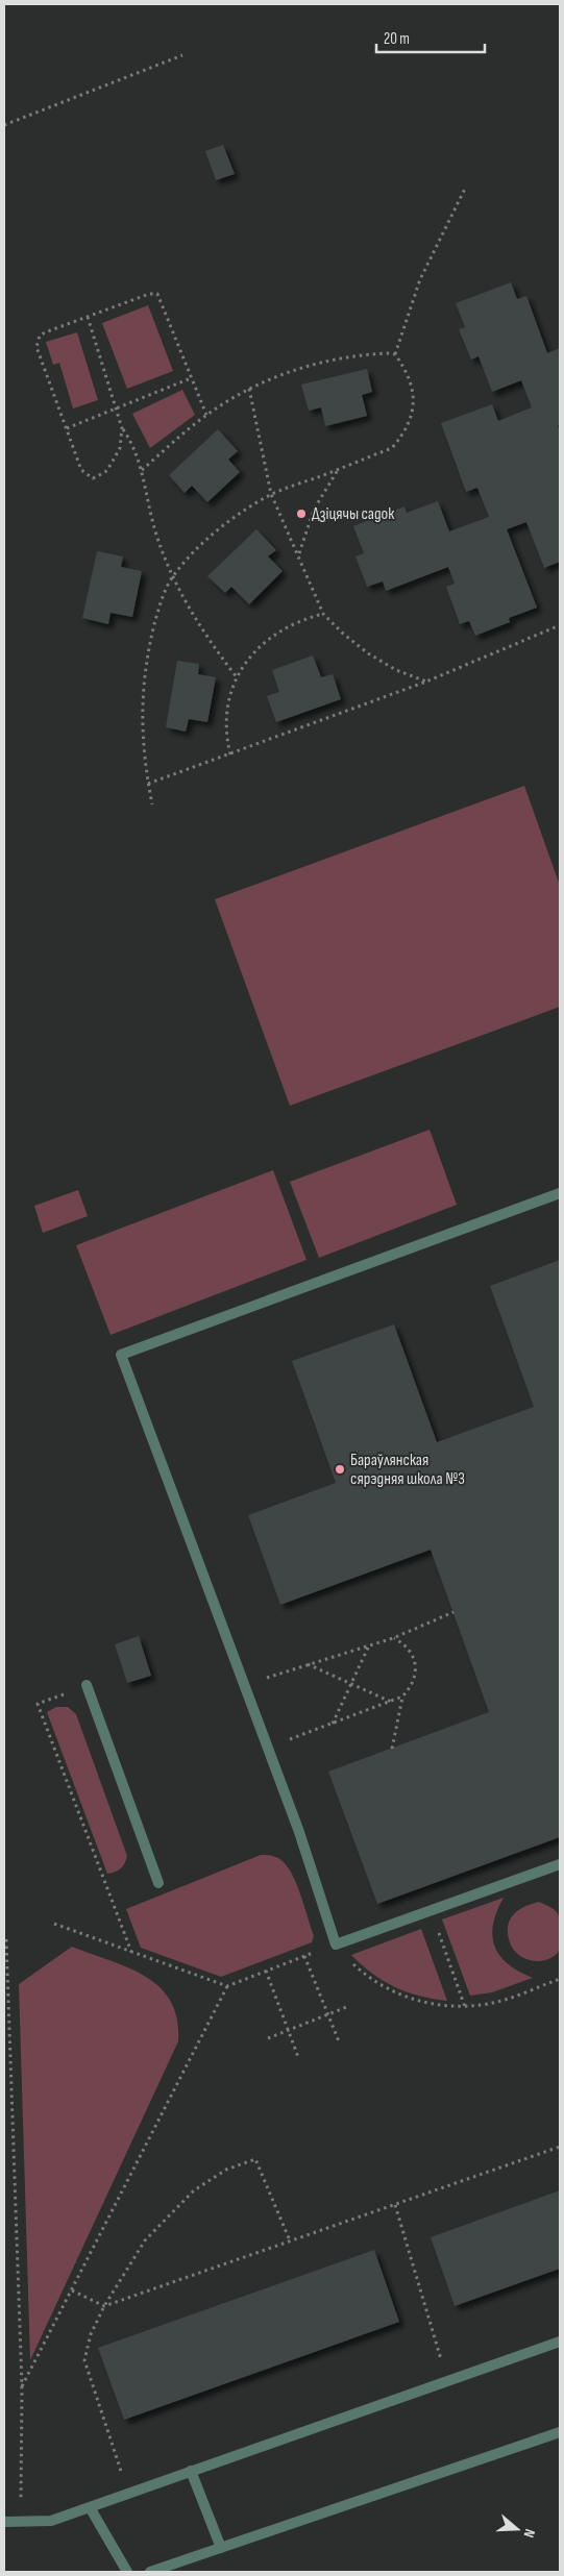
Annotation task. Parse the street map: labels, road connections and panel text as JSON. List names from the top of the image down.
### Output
{
  "places": ["Дзіцячы садок", "Бараўлянская сярэдняя школа №3"],
  "scale_bar": "20 m",
  "north": "right"
}
